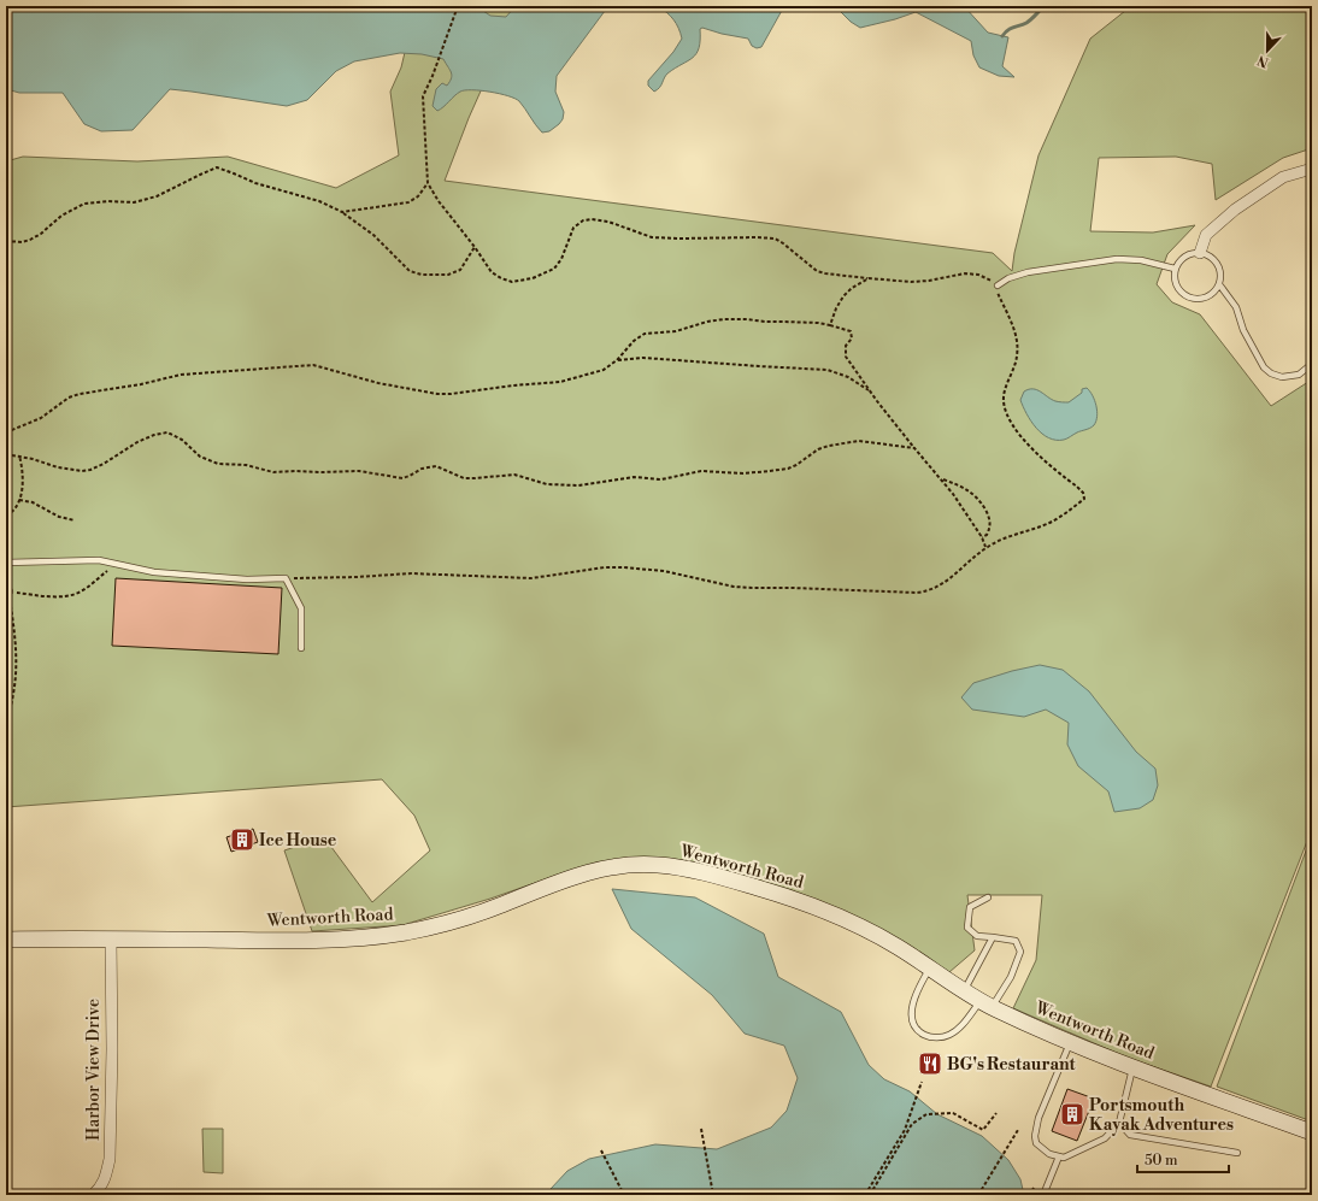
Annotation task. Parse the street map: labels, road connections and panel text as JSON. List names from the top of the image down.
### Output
{
  "streets": {
    "main road": ["Wentworth Road"],
    "street": ["Harbor View Drive"]
  },
  "crossings": [
    ["Wentworth Road", "Harbor View Drive"]
  ],
  "places": {
    "building": ["Ice House", "Portsmouth Kayak Adventures"],
    "restaurant": ["BG's Restaurant"]
  },
  "scale_bar": "50 m",
  "north": "bottom"
}
